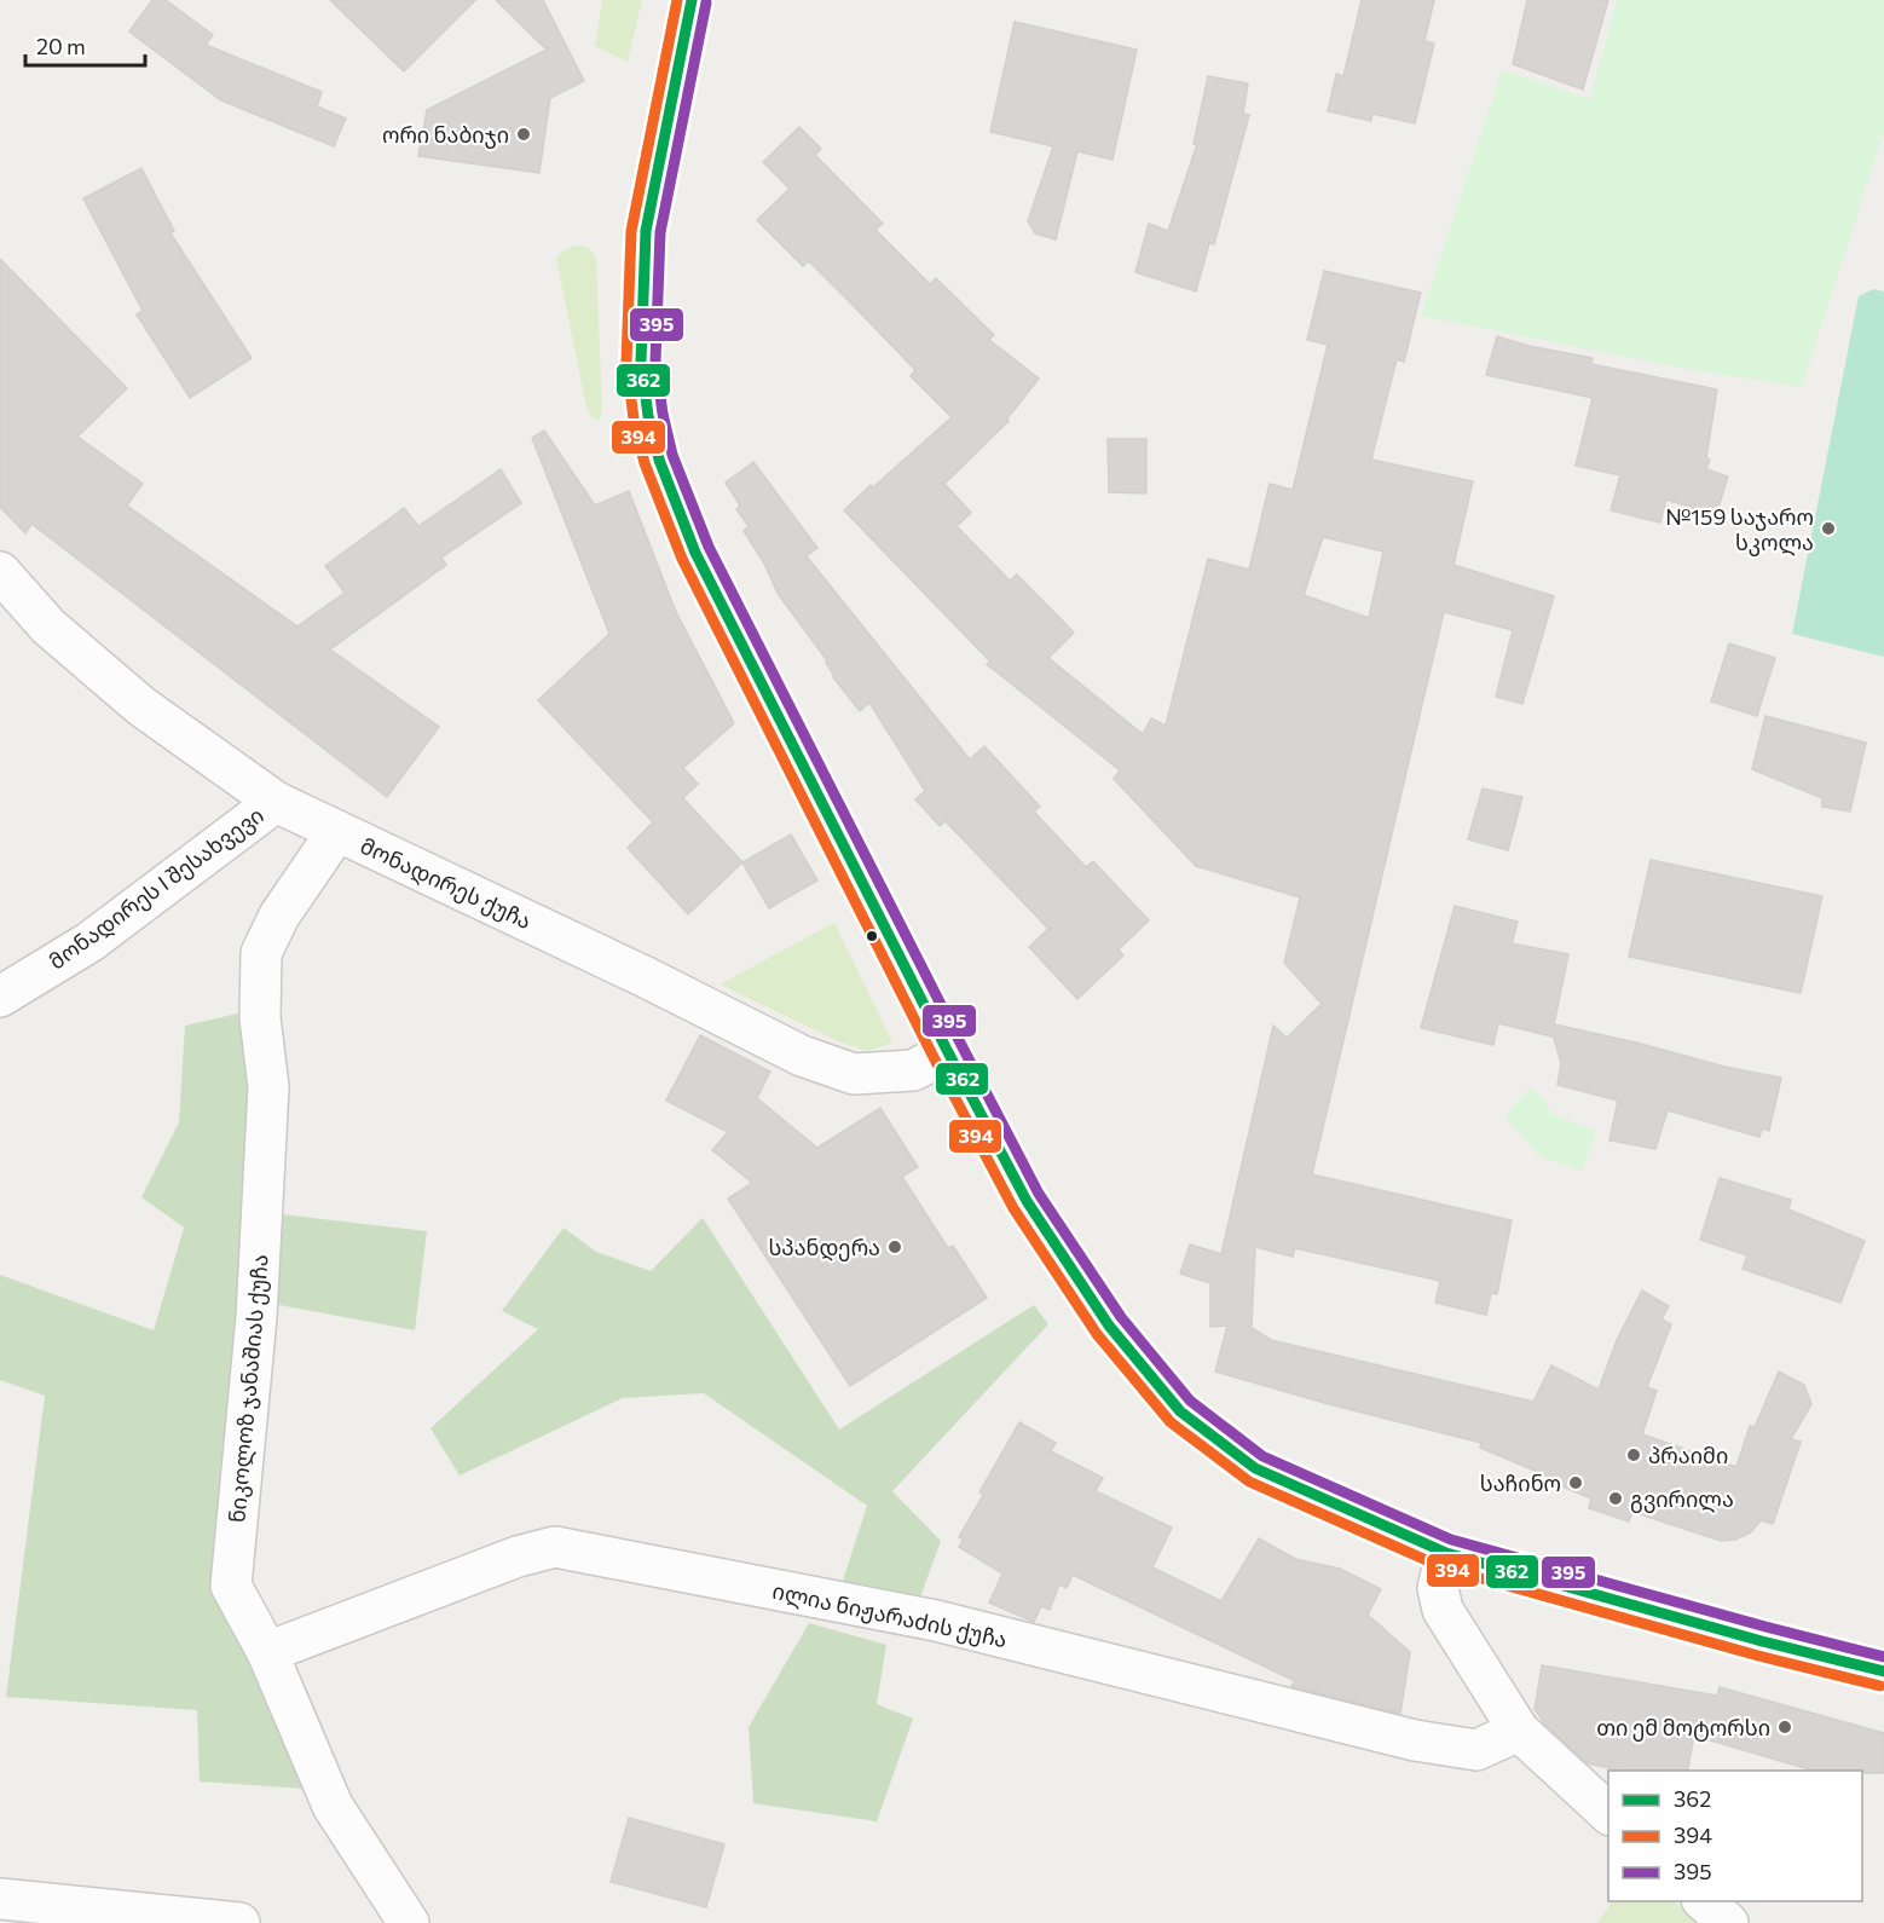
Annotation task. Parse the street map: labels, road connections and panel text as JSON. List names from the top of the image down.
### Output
{
  "streets": {
    "street": [
      "მონადირეს ქუჩა",
      "მონადირეს I შესახვევი",
      "ნიკოლოზ ჯანაშიას ქუჩა",
      "ილია ნიჟარაძის ქუჩა"
    ]
  },
  "crossings": [
    ["მონადირეს ქუჩა", "მონადირეს I შესახვევი"],
    ["მონადირეს ქუჩა", "ნიკოლოზ ჯანაშიას ქუჩა"],
    ["ნიკოლოზ ჯანაშიას ქუჩა", "ილია ნიჟარაძის ქუჩა"]
  ],
  "places": [
    "ორი ნაბიჯი",
    "№159 საჯარო სკოლა",
    "სპანდერა",
    "პრაიმი",
    "საჩინო",
    "გვირილა",
    "თი ემ მოტორსი"
  ],
  "lines": ["transit line 362", "transit line 394", "transit line 395"],
  "legend": ["362", "394", "395"],
  "scale_bar": "20 m"
}
